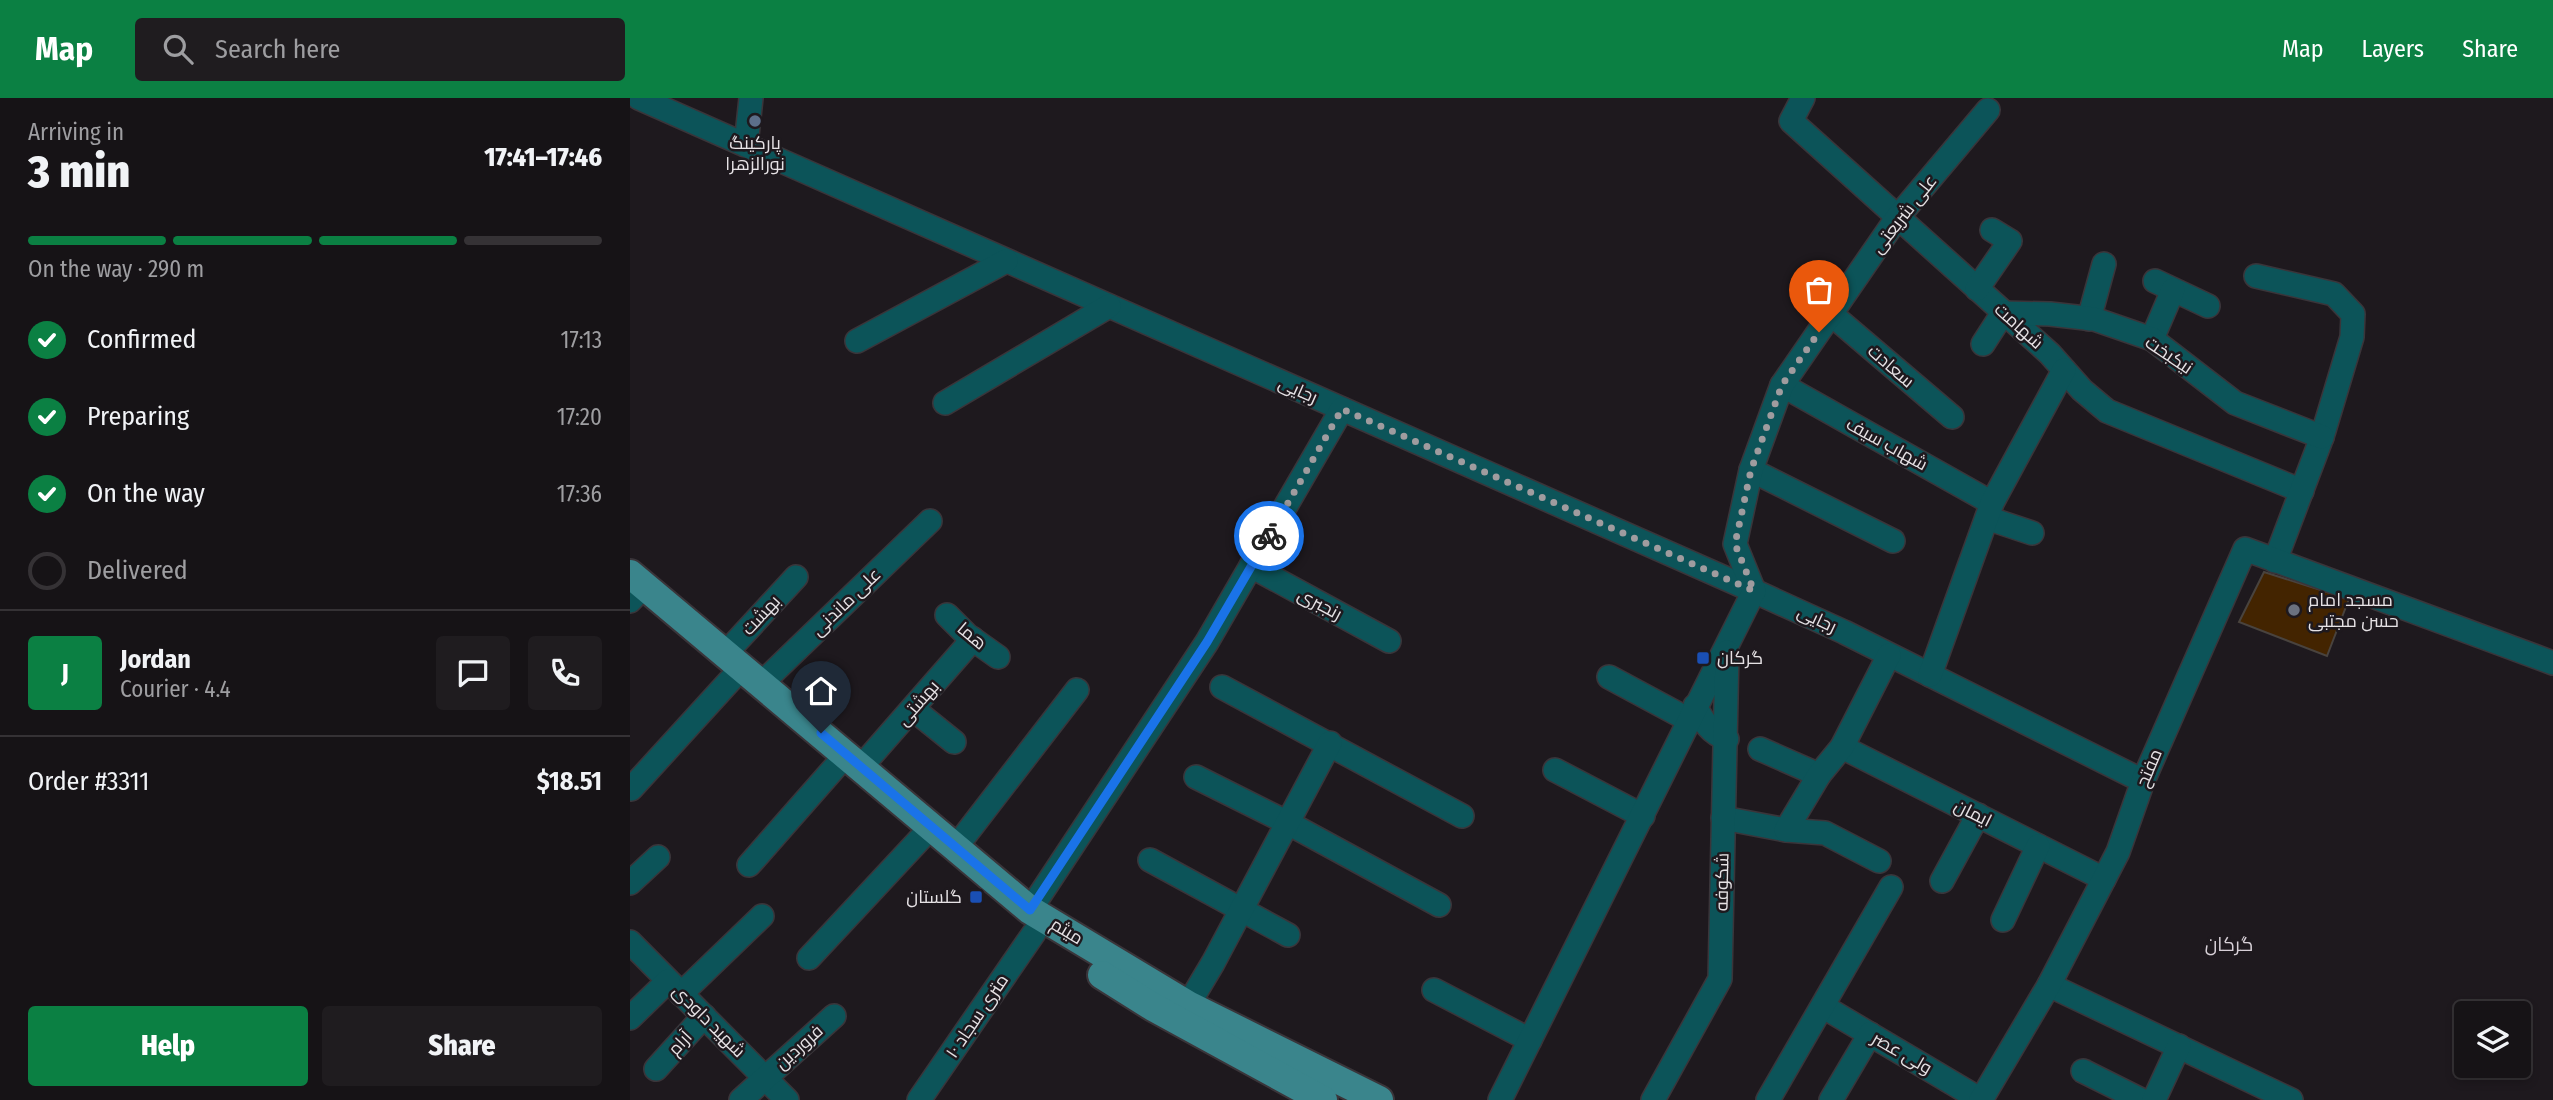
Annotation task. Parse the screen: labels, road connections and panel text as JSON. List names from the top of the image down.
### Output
{
  "streets": {
    "main road": ["میثم"],
    "street": [
      "علی شریعتی",
      "شهامت",
      "نیکبخت",
      "سعادت",
      "رجایی",
      "شهاب سیف",
      "علی ماندنی",
      "رنجبری",
      "بهشت",
      "هما",
      "بهشتی",
      "مفتح",
      "ایمان",
      "شکوفه",
      "۱۰ متری سجاد",
      "شهید داودی",
      "آرام",
      "فروردین",
      "ولی عصر"
    ]
  },
  "crossings": [
    ["علی شریعتی", "شهامت"],
    ["علی شریعتی", "سعادت"],
    ["علی شریعتی", "رجایی"],
    ["علی شریعتی", "شهاب سیف"],
    ["شهامت", "نیکبخت"],
    ["رجایی", "مفتح"],
    ["رجایی", "۱۰ متری سجاد"],
    ["علی ماندنی", "میثم"],
    ["رنجبری", "۱۰ متری سجاد"],
    ["بهشت", "میثم"],
    ["هما", "بهشتی"],
    ["بهشتی", "میثم"],
    ["مفتح", "ایمان"],
    ["مفتح", "ولی عصر"],
    ["میثم", "۱۰ متری سجاد"],
    ["شهید داودی", "آرام"],
    ["شهید داودی", "فروردین"]
  ],
  "districts": ["گرکان"],
  "places": {
    "other": ["پارکینگ نورالزهرا", "مسجد امام حسن مجتبی"],
    "transit": ["گرکان", "گلستان"]
  },
  "page": {
    "header": "Map",
    "search": "Search here",
    "nav": ["Map", "Layers", "Share"],
    "heading": ["3 min", "Arriving in", "17:41–17:46"],
    "panel": [
      "Jordan",
      "Courier · 4.4",
      "Order #3311",
      "$18.51"
    ],
    "bar": "On the way · 290 m",
    "list": [
      ["Confirmed", "17:13"],
      ["Preparing", "17:20"],
      ["On the way", "17:36"],
      "Delivered"
    ],
    "round": "J",
    "buttons": ["Help", "Share"]
  }
}
